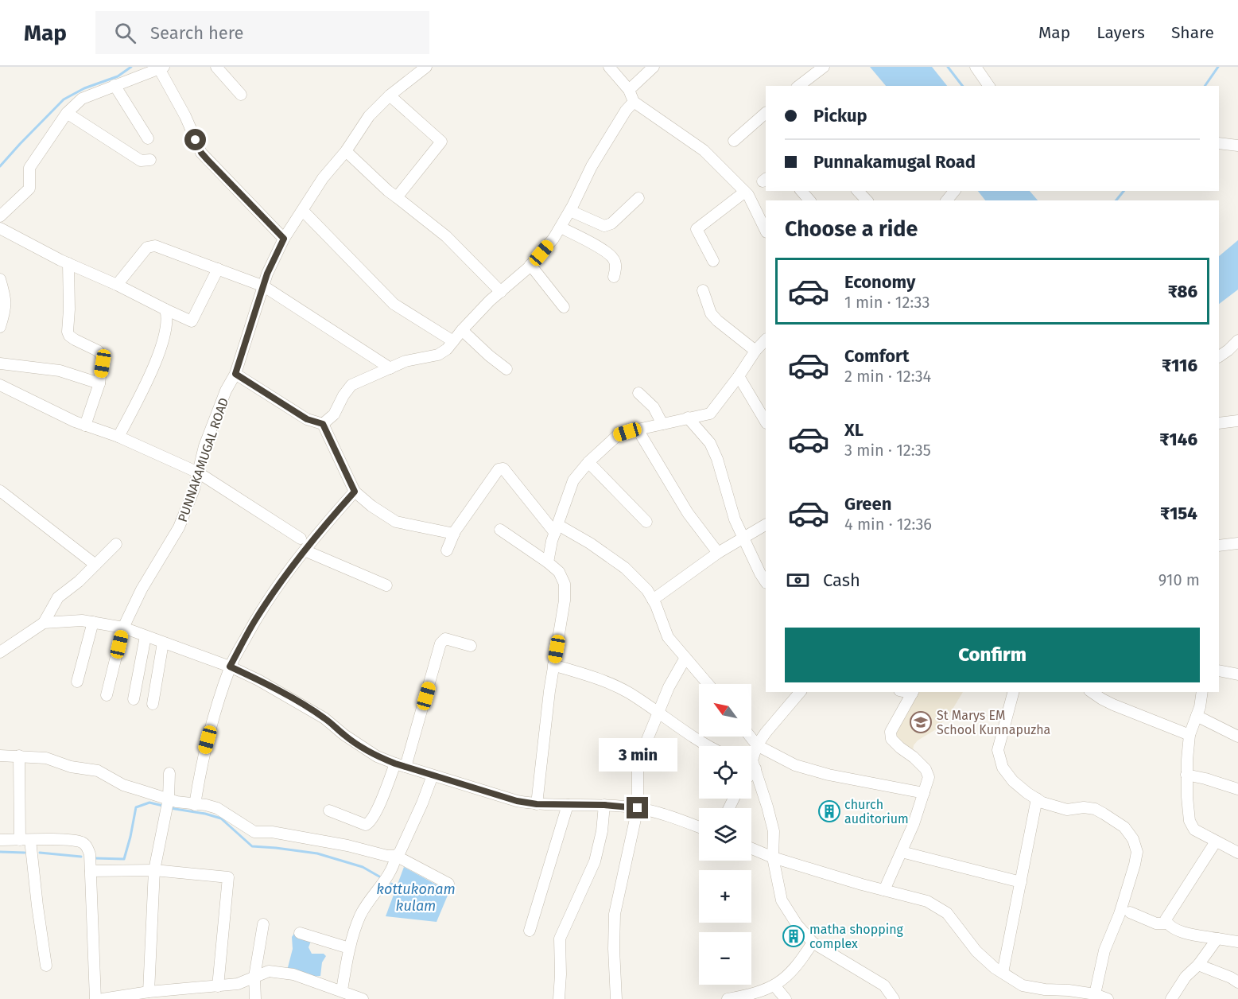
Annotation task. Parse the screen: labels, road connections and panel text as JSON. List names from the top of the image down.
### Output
{
  "streets": {
    "street": ["PUNNAKAMUGAL ROAD"]
  },
  "water": ["kottukonam kulam"],
  "places": {
    "school or university": ["St Marys EM School Kunnapuzha"],
    "building": ["church auditorium", "matha shopping complex"]
  },
  "north": "top left",
  "page": {
    "header": "Map",
    "search": "Search here",
    "nav": ["Map", "Layers", "Share"],
    "banner": ["Pickup", "Punnakamugal Road"],
    "heading": "Choose a ride",
    "list": [
      {
        "name": "Economy",
        "note": "1 min · 12:33",
        "value": "₹86"
      },
      {
        "name": "Comfort",
        "note": "2 min · 12:34",
        "value": "₹116"
      },
      {
        "name": "XL",
        "note": "3 min · 12:35",
        "value": "₹146"
      },
      {
        "name": "Green",
        "note": "4 min · 12:36",
        "value": "₹154"
      }
    ],
    "pay": ["Cash", "910 m"],
    "buttons": "Confirm",
    "map_buttons": ["+", "−"],
    "bubble": "3 min"
  }
}
